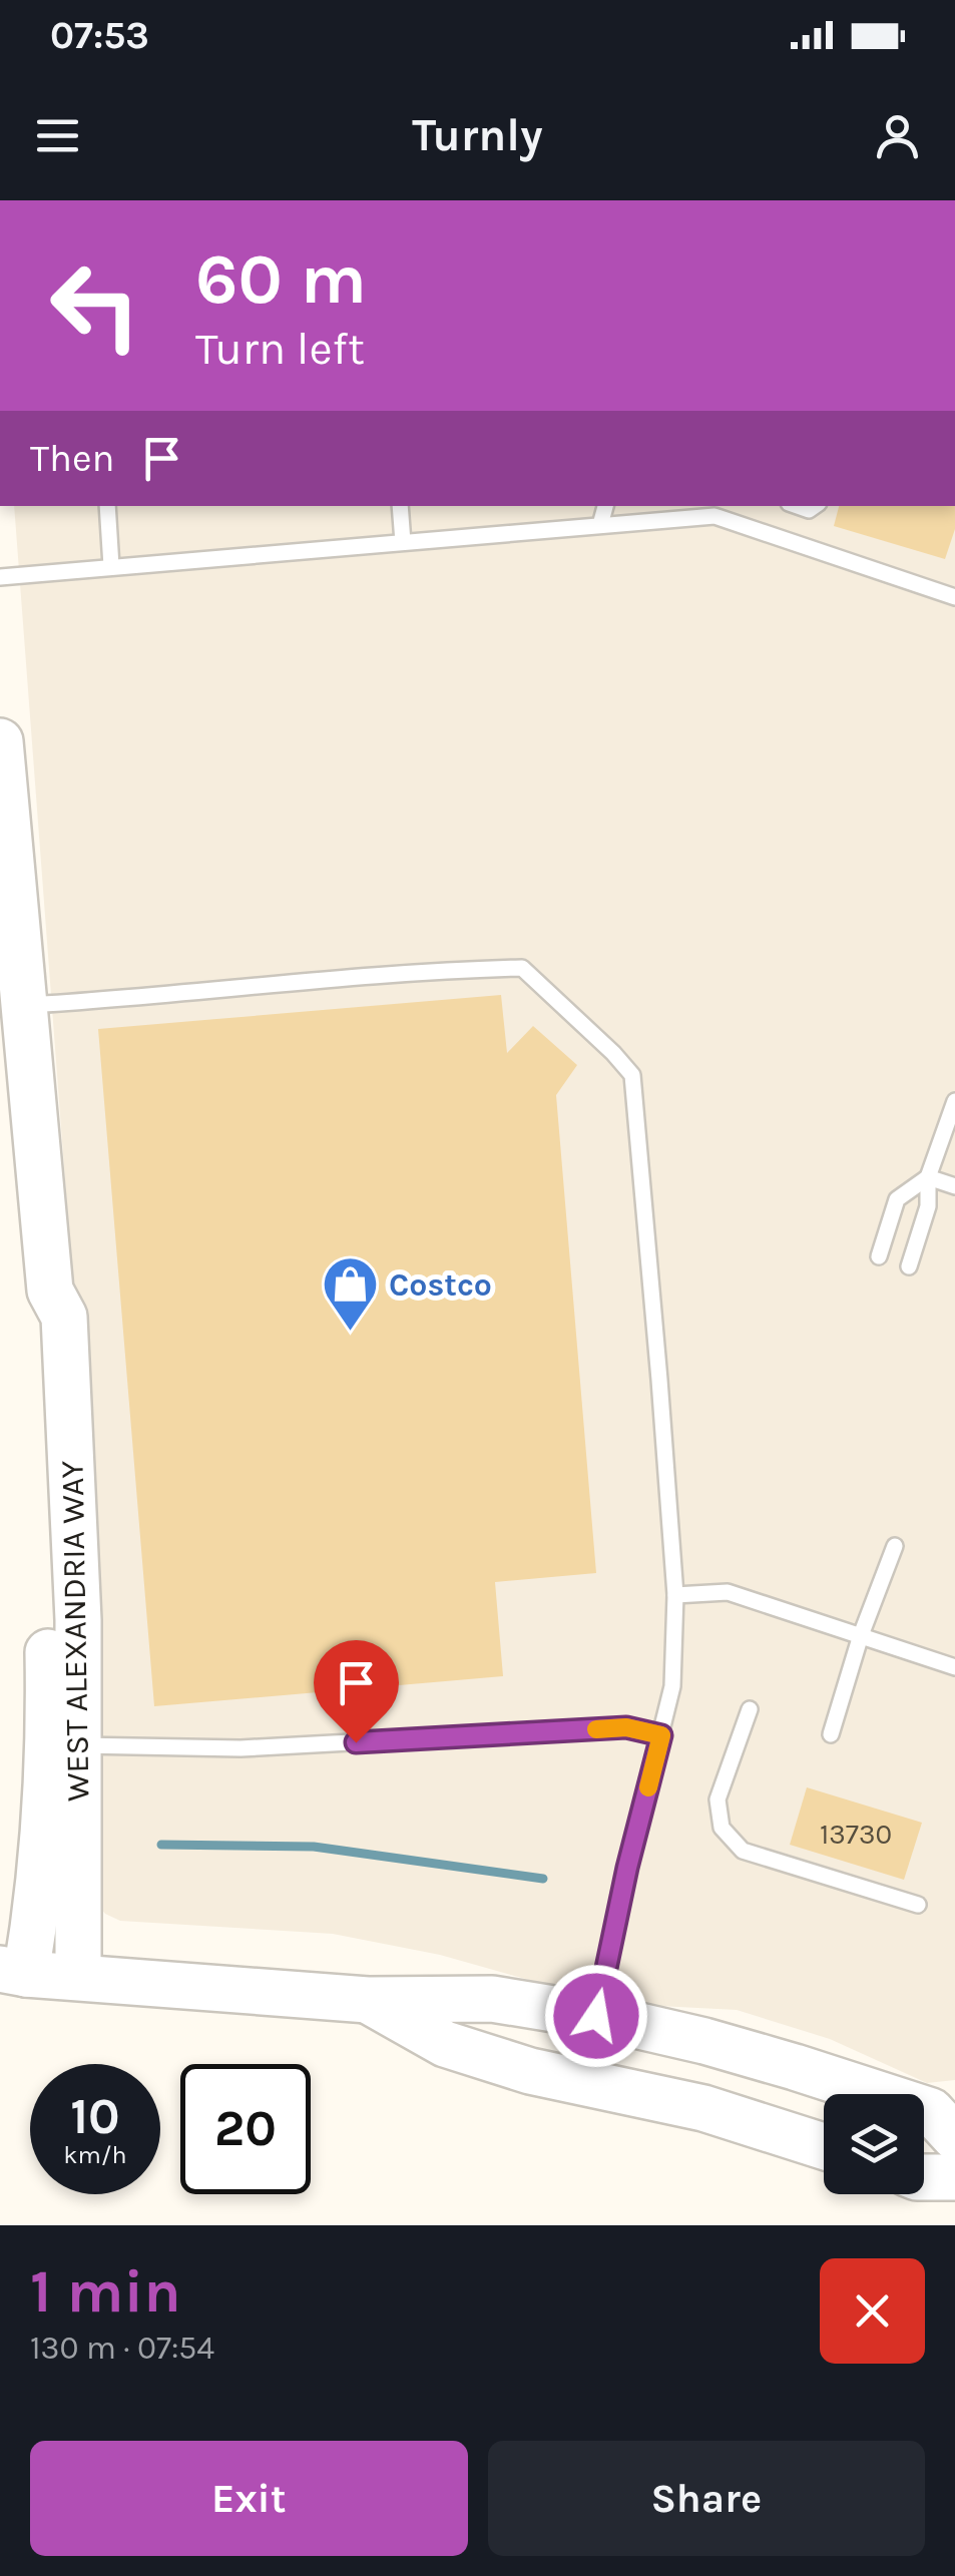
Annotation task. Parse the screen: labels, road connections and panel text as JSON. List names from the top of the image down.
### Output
{
  "streets": {
    "street": ["WEST ALEXANDRIA WAY"]
  },
  "places": {
    "shop": ["Costco"]
  },
  "house_numbers": ["13730"],
  "page": {
    "status": "07:53",
    "header": "Turnly",
    "turn": ["60 m", "Turn left"],
    "then": "Then",
    "speed": "10 km/h",
    "limit": "20",
    "heading": ["1 min", "130 m · 07:54"],
    "buttons": ["Exit", "Share"]
  }
}
